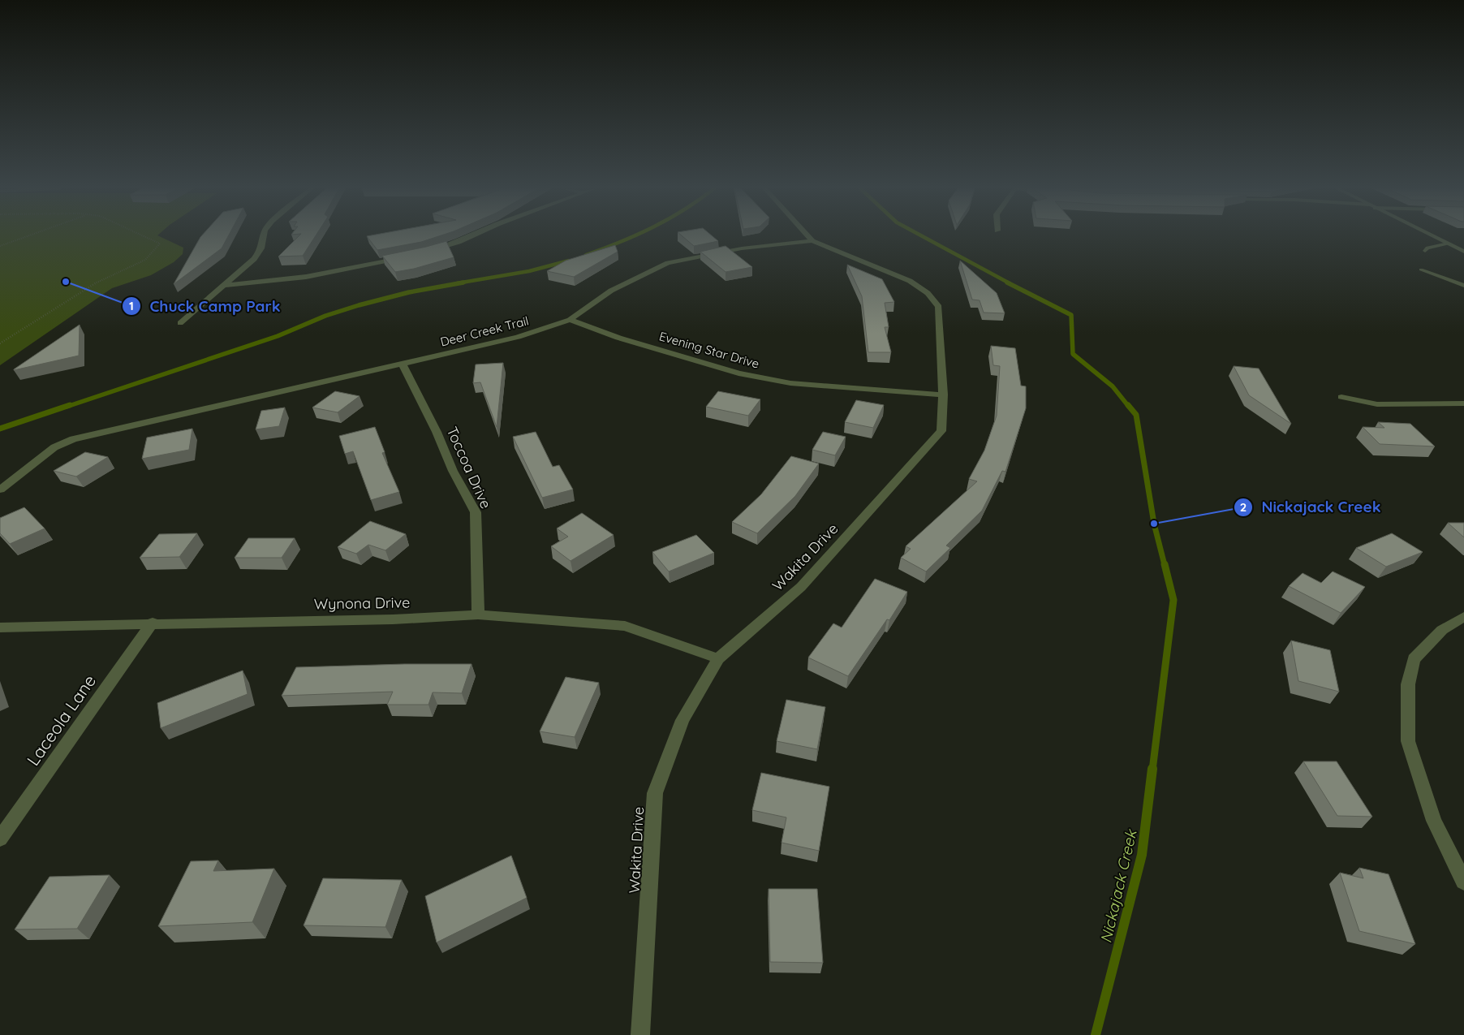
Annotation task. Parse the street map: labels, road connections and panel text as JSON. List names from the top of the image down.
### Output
{
  "streets": {
    "street": [
      "Deer Creek Trail",
      "Evening Star Drive",
      "Toccoa Drive",
      "Wakita Drive",
      "Wynona Drive",
      "Laceola Lane"
    ]
  },
  "crossings": [
    ["Deer Creek Trail", "Evening Star Drive"],
    ["Deer Creek Trail", "Toccoa Drive"],
    ["Deer Creek Trail", "Wakita Drive"],
    ["Evening Star Drive", "Wakita Drive"],
    ["Toccoa Drive", "Wynona Drive"],
    ["Wakita Drive", "Wynona Drive"],
    ["Wynona Drive", "Laceola Lane"]
  ],
  "water": ["Nickajack Creek"],
  "places": ["Chuck Camp Park", "Nickajack Creek"]
}
